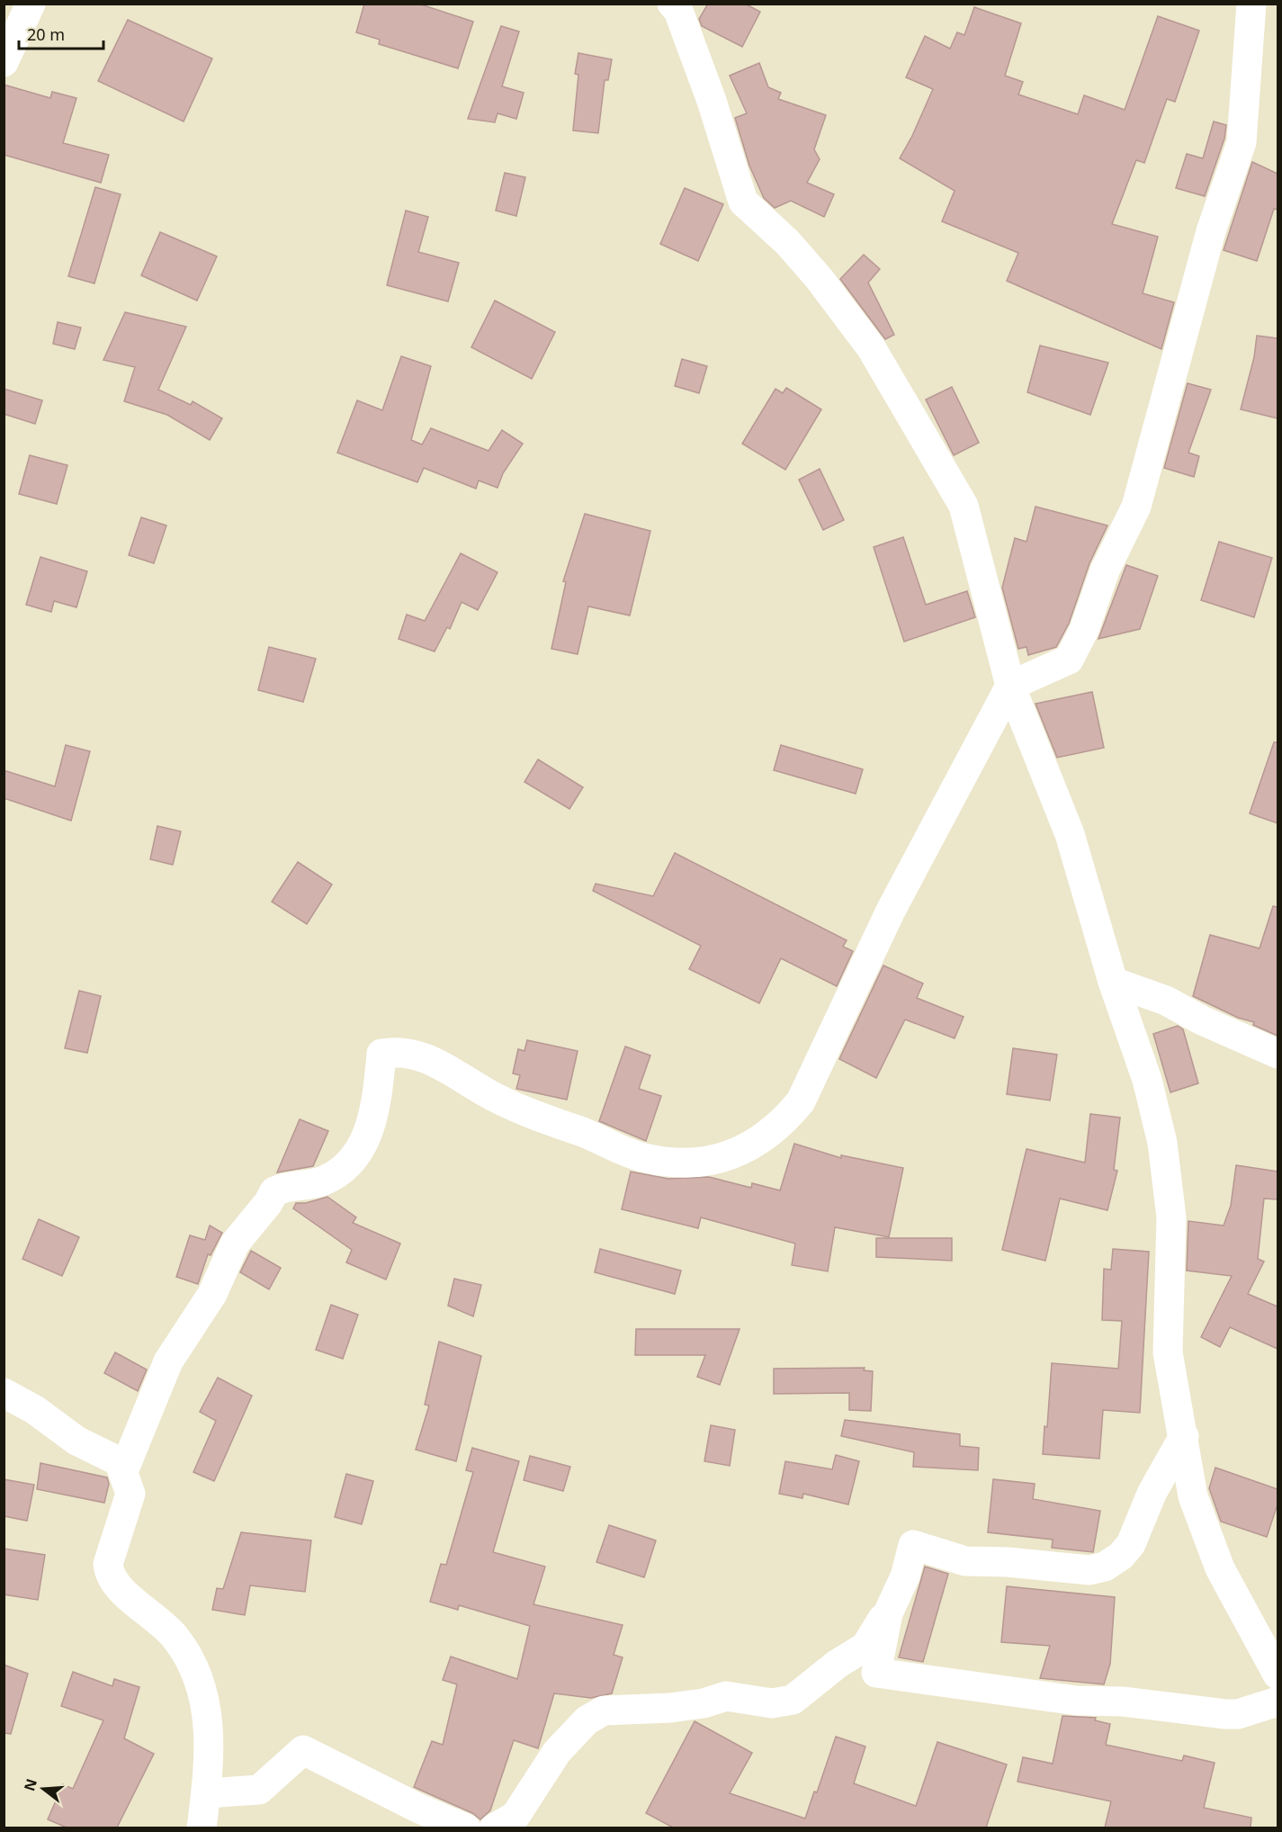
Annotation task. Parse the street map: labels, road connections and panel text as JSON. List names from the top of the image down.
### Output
{
  "scale_bar": "20 m",
  "north": "left"
}
